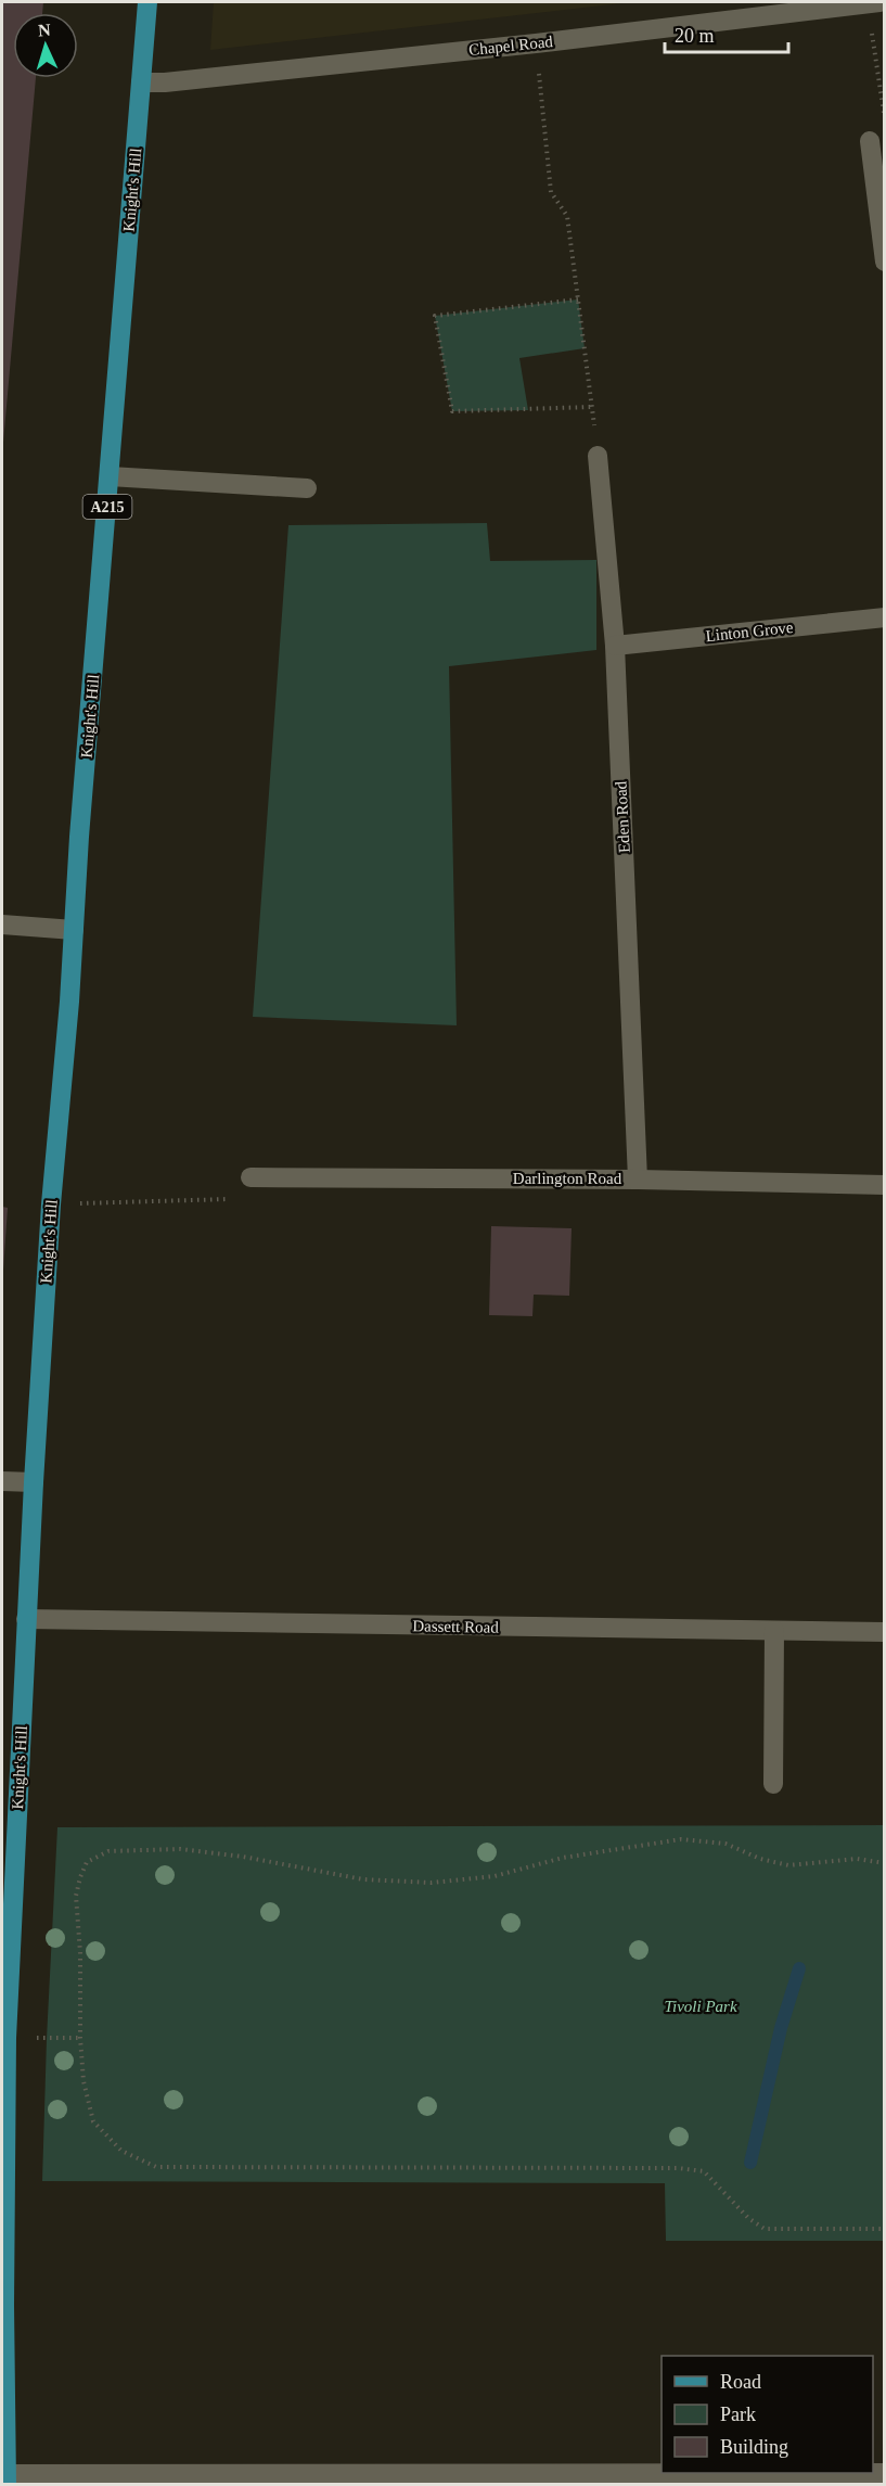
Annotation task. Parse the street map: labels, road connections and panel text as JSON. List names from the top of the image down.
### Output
{
  "streets": {
    "main road": ["Knight's Hill", "A215"],
    "street": [
      "Chapel Road",
      "Linton Grove",
      "Eden Road",
      "Darlington Road",
      "Dassett Road"
    ]
  },
  "crossings": [
    ["Chapel Road", "Knight's Hill"],
    ["Knight's Hill", "Dassett Road"],
    ["Linton Grove", "Eden Road"],
    ["Eden Road", "Darlington Road"]
  ],
  "parks": ["Tivoli Park"],
  "legend": ["Road", "Park", "Building"],
  "scale_bar": "20 m",
  "north": "top"
}
